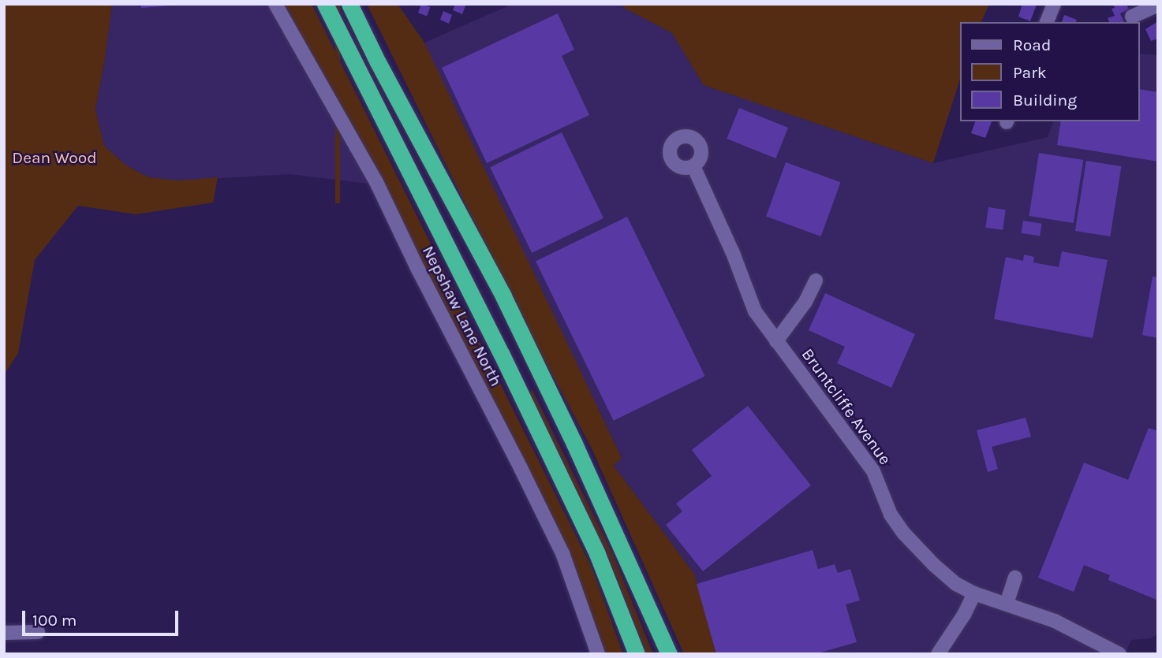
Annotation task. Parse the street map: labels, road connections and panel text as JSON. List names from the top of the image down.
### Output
{
  "streets": {
    "street": ["Nepshaw Lane North", "Bruntcliffe Avenue"]
  },
  "parks": ["Dean Wood"],
  "legend": ["Road", "Park", "Building"],
  "scale_bar": "100 m"
}
